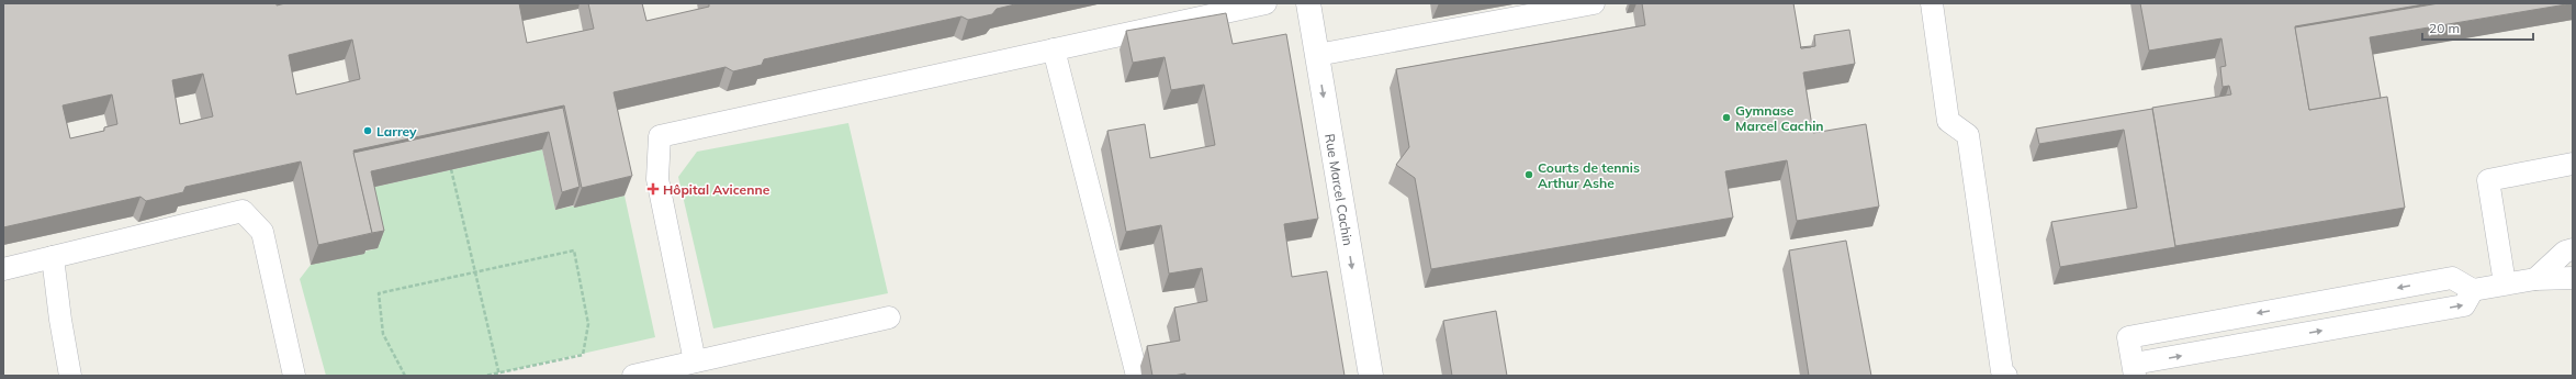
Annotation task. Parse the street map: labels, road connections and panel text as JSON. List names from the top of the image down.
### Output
{
  "streets": {
    "street": ["Rue Marcel Cachin"]
  },
  "one_way": ["Rue Marcel Cachin"],
  "places": {
    "other": ["Gymnase Marcel Cachin", "Larrey", "Courts de tennis Arthur Ashe"],
    "health": ["Hôpital Avicenne"]
  },
  "scale_bar": "20 m"
}
